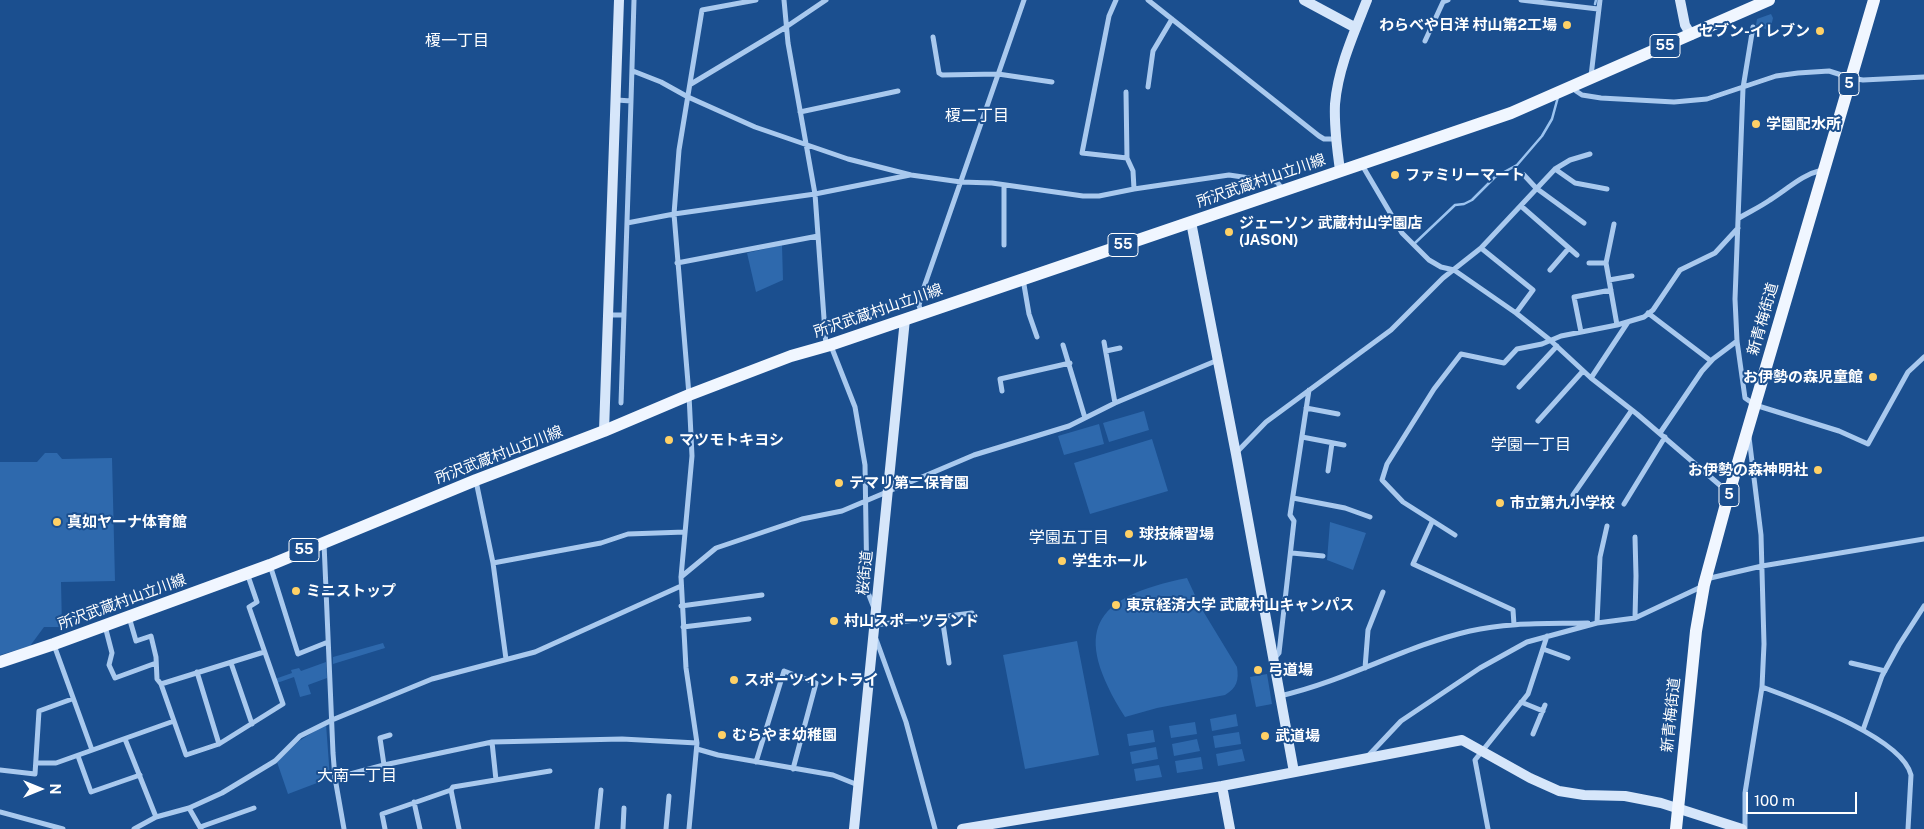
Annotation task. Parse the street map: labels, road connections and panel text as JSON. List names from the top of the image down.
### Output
{
  "streets": {
    "main road": [
      "55",
      "5",
      "所沢武蔵村山立川線",
      "新青梅街道"
    ],
    "street": ["桜街道"]
  },
  "crossings": [
    ["所沢武蔵村山立川線", "桜街道"]
  ],
  "districts": [
    "榎一丁目",
    "榎二丁目",
    "学園一丁目",
    "学園五丁目",
    "大南一丁目"
  ],
  "places": [
    "わらべや日洋 村山第2工場",
    "セブン-イレブン",
    "学園配水所",
    "ファミリーマート",
    "ジェーソン 武蔵村山学園店 (JASON)",
    "お伊勢の森児童館",
    "マツモトキヨシ",
    "お伊勢の森神明社",
    "テマリ第二保育園",
    "市立第九小学校",
    "真如ヤーナ体育館",
    "球技練習場",
    "学生ホール",
    "ミニストップ",
    "東京経済大学 武蔵村山キャンパス",
    "村山スポーツランド",
    "弓道場",
    "スポーツイントライ",
    "むらやま幼稚園",
    "武道場"
  ],
  "scale_bar": "100 m",
  "north": "right"
}
